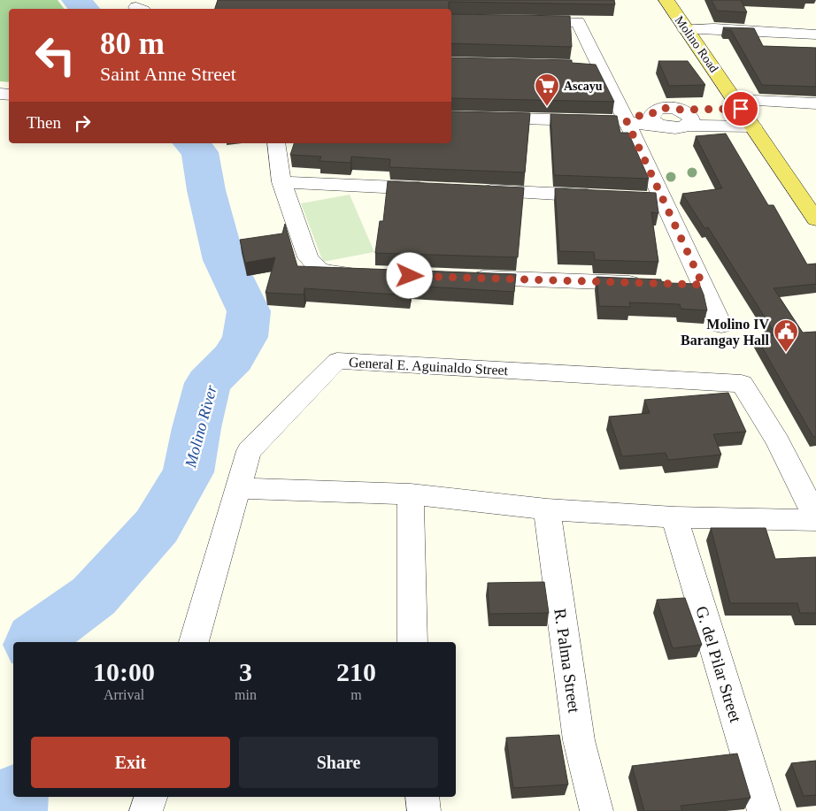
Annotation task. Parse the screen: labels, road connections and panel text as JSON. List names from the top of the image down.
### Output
{
  "streets": {
    "main road": ["Molino Road"],
    "street": ["General E. Aguinaldo Street", "R. Palma Street", "G. del Pilar Street"]
  },
  "water": ["Molino River"],
  "places": {
    "supermarket": ["Ascayu"],
    "public building": ["Molino IV Barangay Hall"]
  },
  "page": {
    "turn": ["80 m", "Saint Anne Street"],
    "then": "Then",
    "eta": [
      "10:00",
      "Arrival",
      "3",
      "min",
      "210",
      "m"
    ],
    "buttons": ["Exit", "Share"]
  }
}
